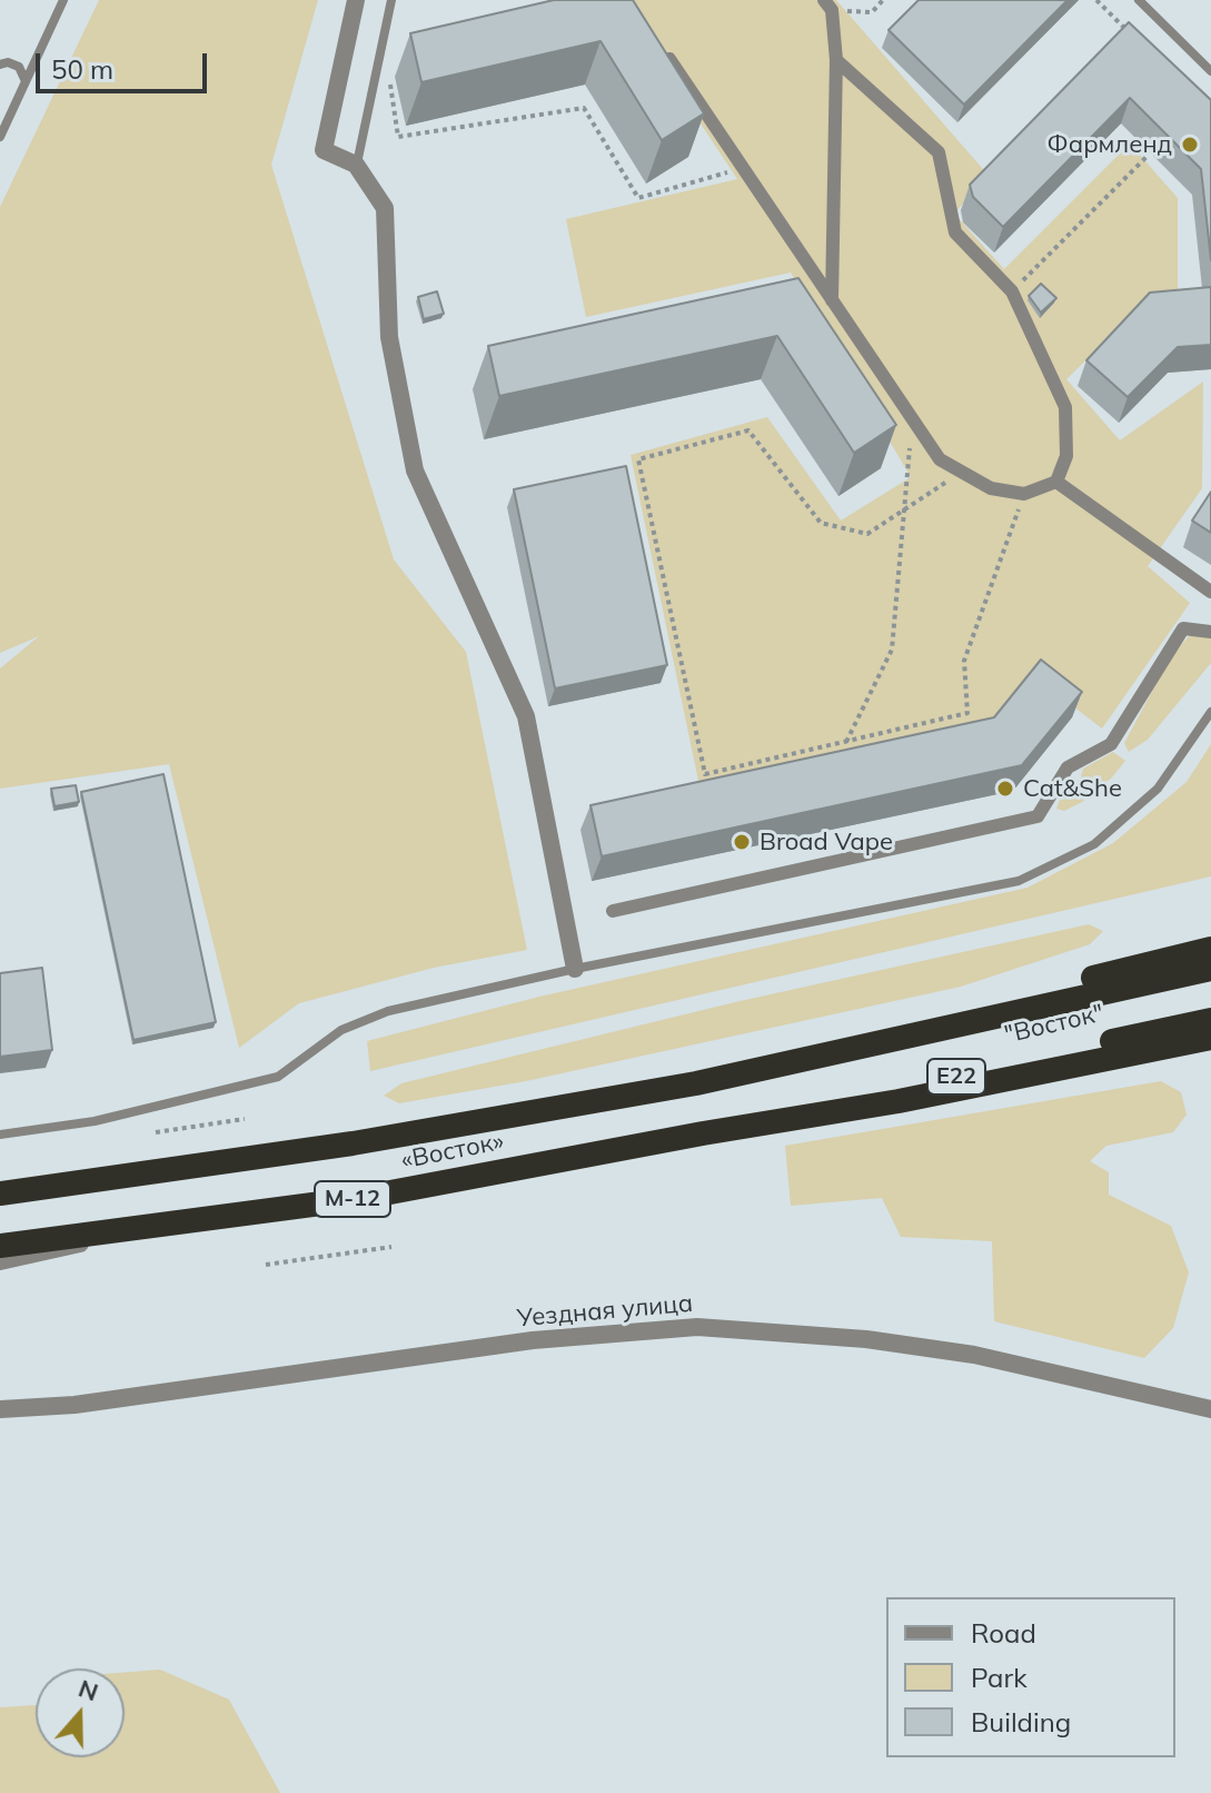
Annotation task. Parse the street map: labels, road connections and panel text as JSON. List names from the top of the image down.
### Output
{
  "streets": {
    "highway": [
      "\"Восток\"",
      "E22",
      "«Восток»",
      "М-12"
    ],
    "street": ["Уездная улица"]
  },
  "crossings": [
    ["\"Восток\"", "«Восток»"]
  ],
  "places": ["Фармленд", "Cat&She", "Broad Vape"],
  "legend": ["Road", "Park", "Building"],
  "scale_bar": "50 m",
  "north": "top"
}
